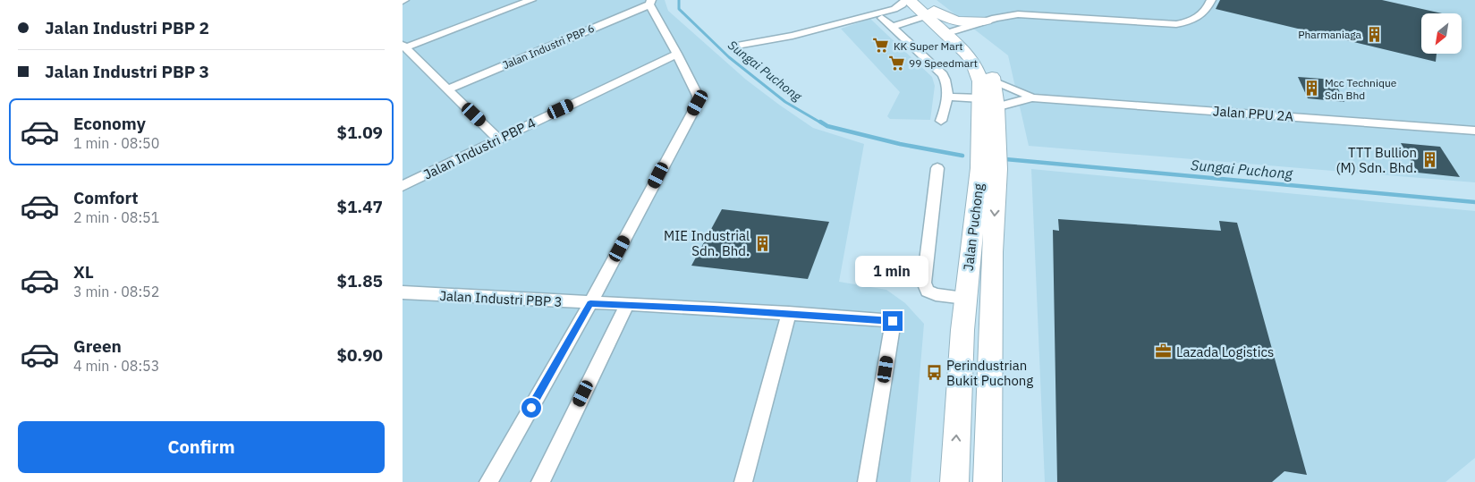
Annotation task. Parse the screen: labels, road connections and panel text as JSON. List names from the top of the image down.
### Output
{
  "streets": {
    "main road": ["Jalan Puchong"],
    "street": [
      "Jalan Industri PBP 6",
      "Jalan PPU 2A",
      "Jalan Industri PBP 4",
      "Jalan Industri PBP 3"
    ]
  },
  "water": ["Sungai Puchong"],
  "places": {
    "building": [
      "Pharmaniaga",
      "Mcc Technique Sdn Bhd",
      "TTT Bullion (M) Sdn. Bhd.",
      "MIE Industrial Sdn. Bhd."
    ],
    "supermarket": ["KK Super Mart", "99 Speedmart"],
    "office": ["Lazada Logistics"],
    "bus stop": ["Perindustrian Bukit Puchong"]
  },
  "north": "bottom left",
  "page": {
    "banner": ["Jalan Industri PBP 2", "Jalan Industri PBP 3"],
    "list": [
      {
        "name": "Economy",
        "note": "1 min · 08:50",
        "value": "$1.09"
      },
      {
        "name": "Comfort",
        "note": "2 min · 08:51",
        "value": "$1.47"
      },
      {
        "name": "XL",
        "note": "3 min · 08:52",
        "value": "$1.85"
      },
      {
        "name": "Green",
        "note": "4 min · 08:53",
        "value": "$0.90"
      }
    ],
    "bubble": "1 min",
    "buttons": "Confirm"
  }
}
